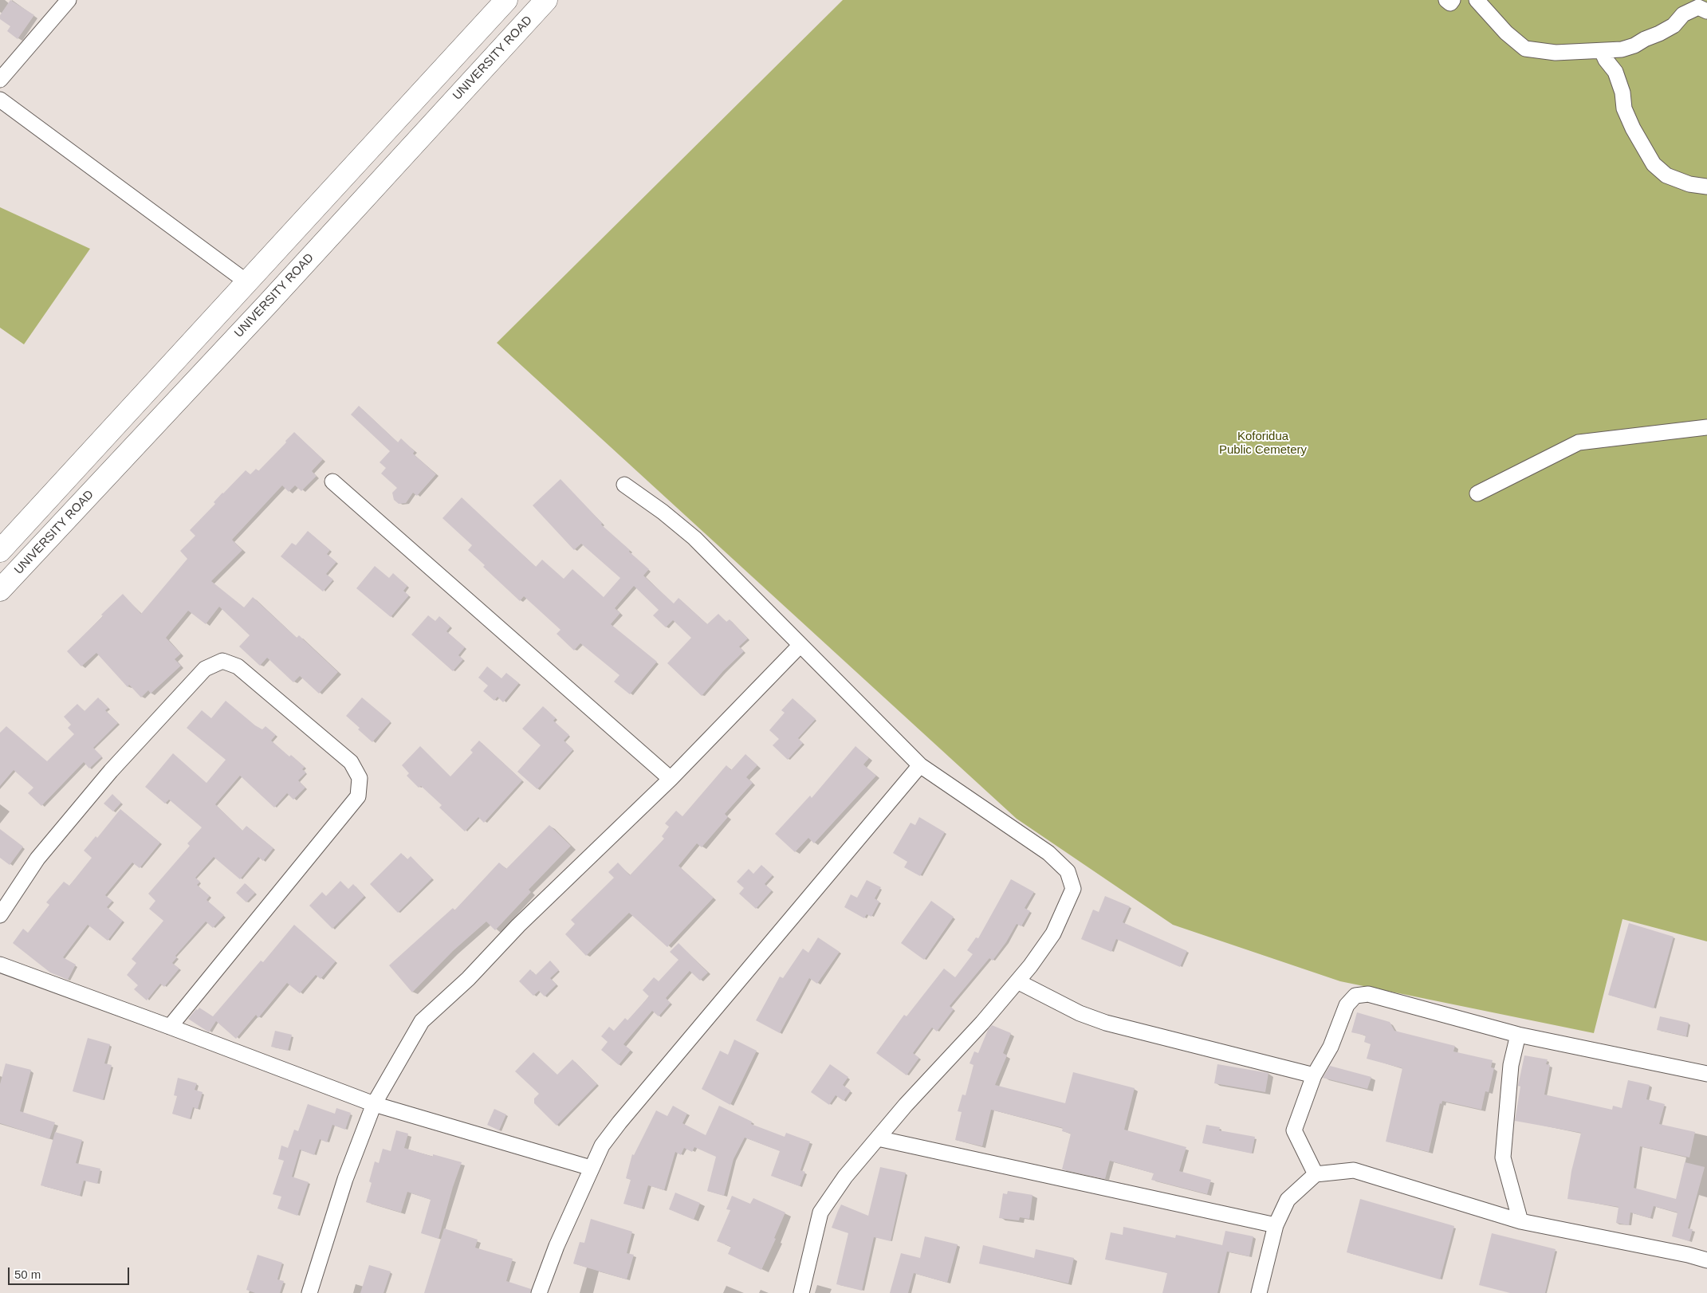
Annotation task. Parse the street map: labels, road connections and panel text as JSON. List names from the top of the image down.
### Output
{
  "streets": {
    "highway": ["UNIVERSITY ROAD"]
  },
  "parks": ["Koforidua Public Cemetery"],
  "scale_bar": "50 m"
}
